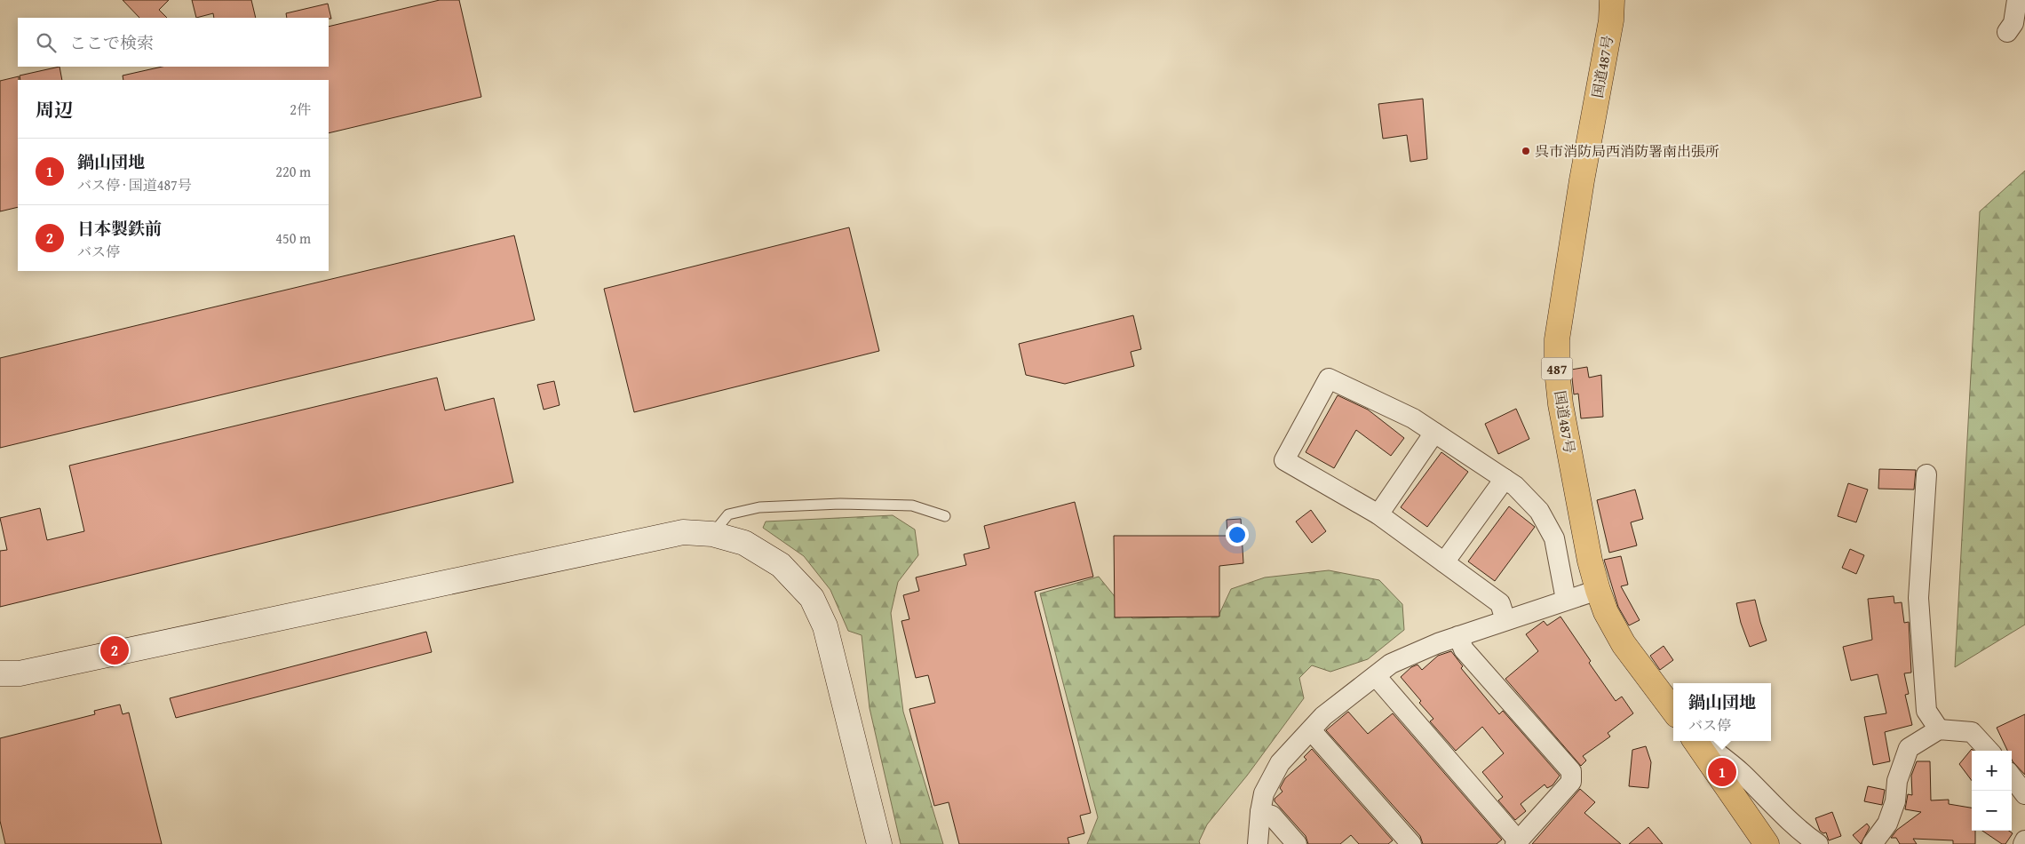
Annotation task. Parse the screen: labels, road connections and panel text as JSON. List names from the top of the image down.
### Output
{
  "streets": {
    "highway": ["国道487号", "487"]
  },
  "places": ["呉市消防局西消防署南出張所"],
  "page": {
    "search": "ここで検索",
    "heading": ["周辺", "2件"],
    "list": [
      {
        "mark": "1",
        "name": "鍋山団地",
        "note": "バス停 · 国道487号",
        "value": "220 m"
      },
      {
        "mark": "2",
        "name": "日本製鉄前",
        "note": "バス停",
        "value": "450 m"
      }
    ],
    "pins": ["2", "1"],
    "popup": ["鍋山団地", "バス停"],
    "map_buttons": ["+", "−"]
  }
}
